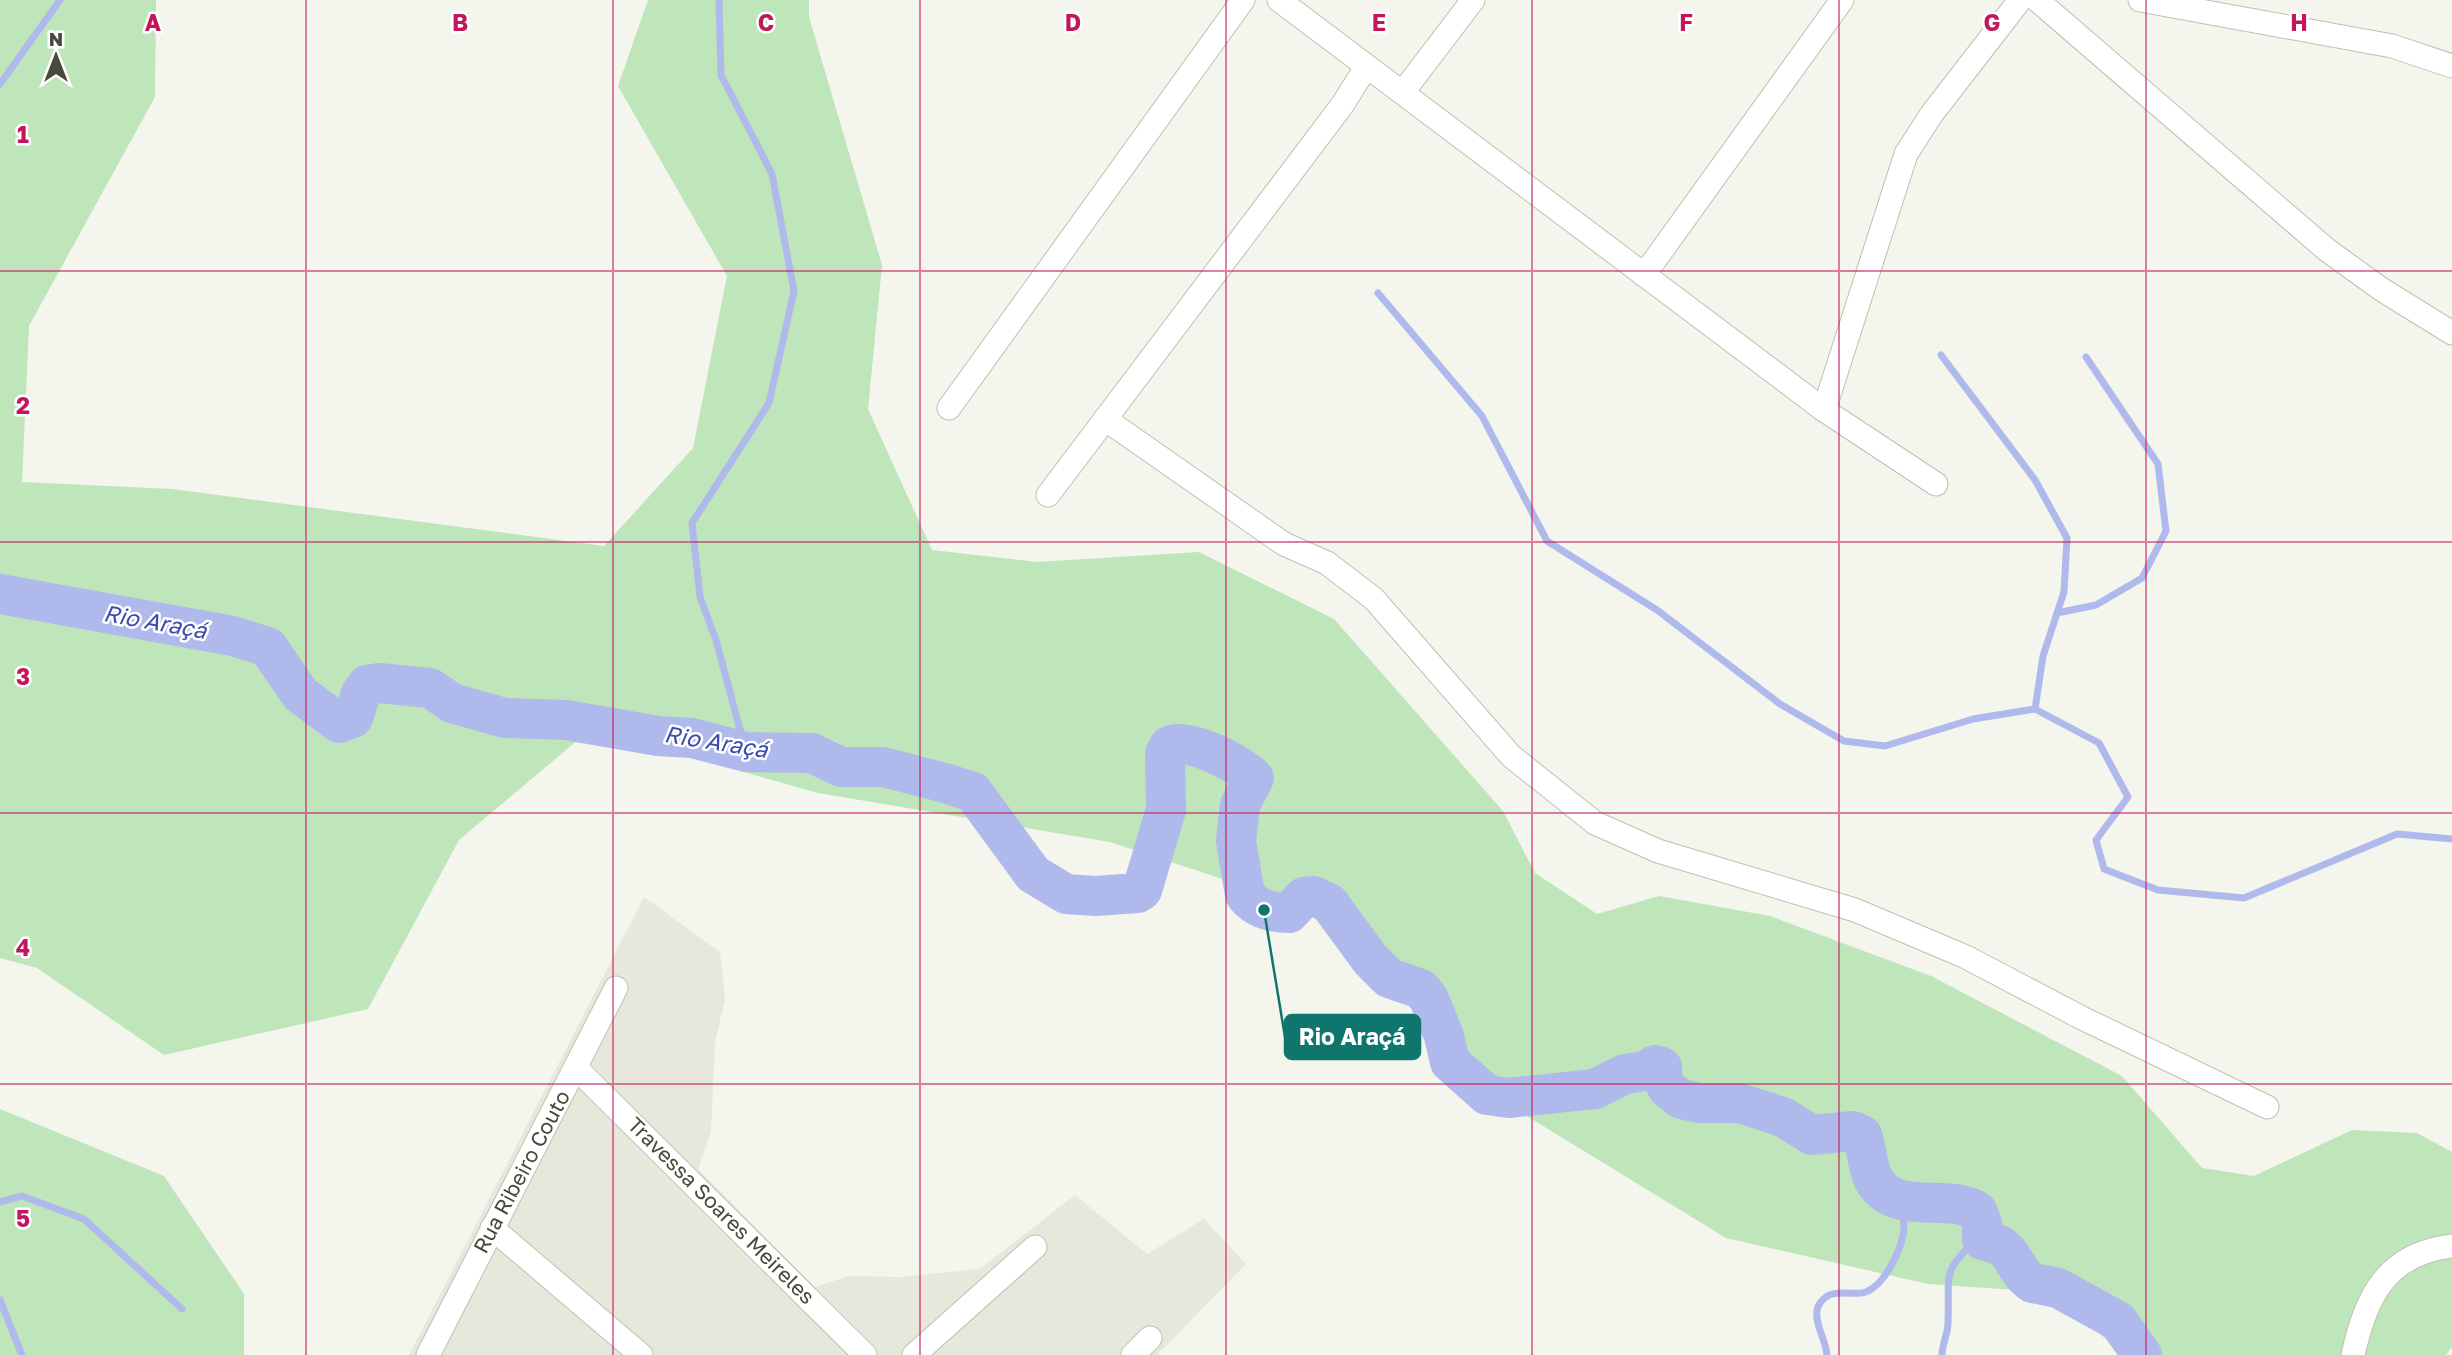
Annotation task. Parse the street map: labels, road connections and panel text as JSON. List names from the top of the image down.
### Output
{
  "streets": {
    "street": ["Rua Ribeiro Couto", "Travessa Soares Meireles"]
  },
  "crossings": [
    ["Rua Ribeiro Couto", "Travessa Soares Meireles"]
  ],
  "water": ["Rio Araçá"],
  "places": ["Rio Araçá"],
  "north": "top",
  "grid": {
    "columns": [
      "A",
      "B",
      "C",
      "D",
      "E",
      "F",
      "G",
      "H"
    ],
    "rows": [
      "1",
      "2",
      "3",
      "4",
      "5"
    ]
  }
}
